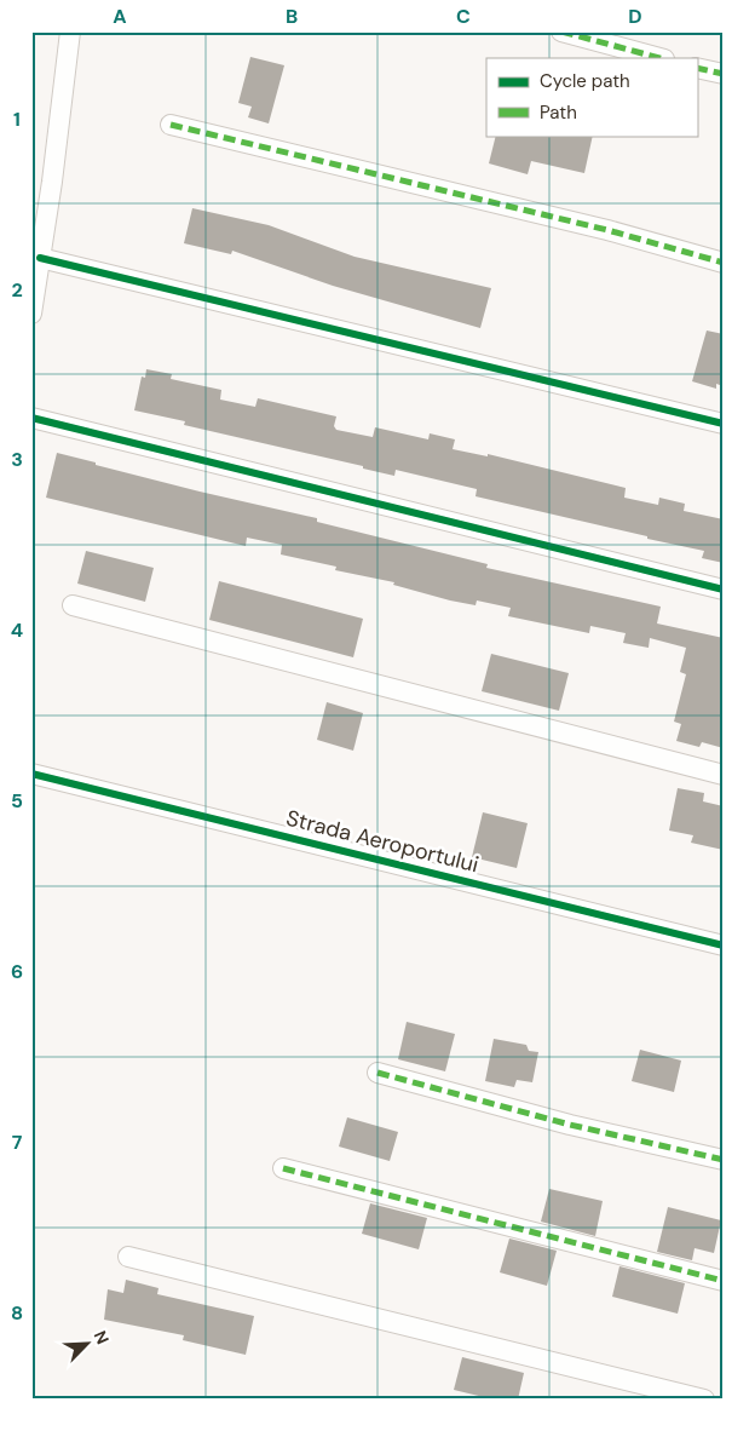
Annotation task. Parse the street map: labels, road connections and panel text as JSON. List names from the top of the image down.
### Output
{
  "streets": {
    "street": ["Strada Aeroportului"]
  },
  "legend": ["Cycle path", "Path"],
  "north": "top right",
  "grid": {
    "columns": [
      "A",
      "B",
      "C",
      "D"
    ],
    "rows": [
      "1",
      "2",
      "3",
      "4",
      "5",
      "6",
      "7",
      "8"
    ]
  }
}
